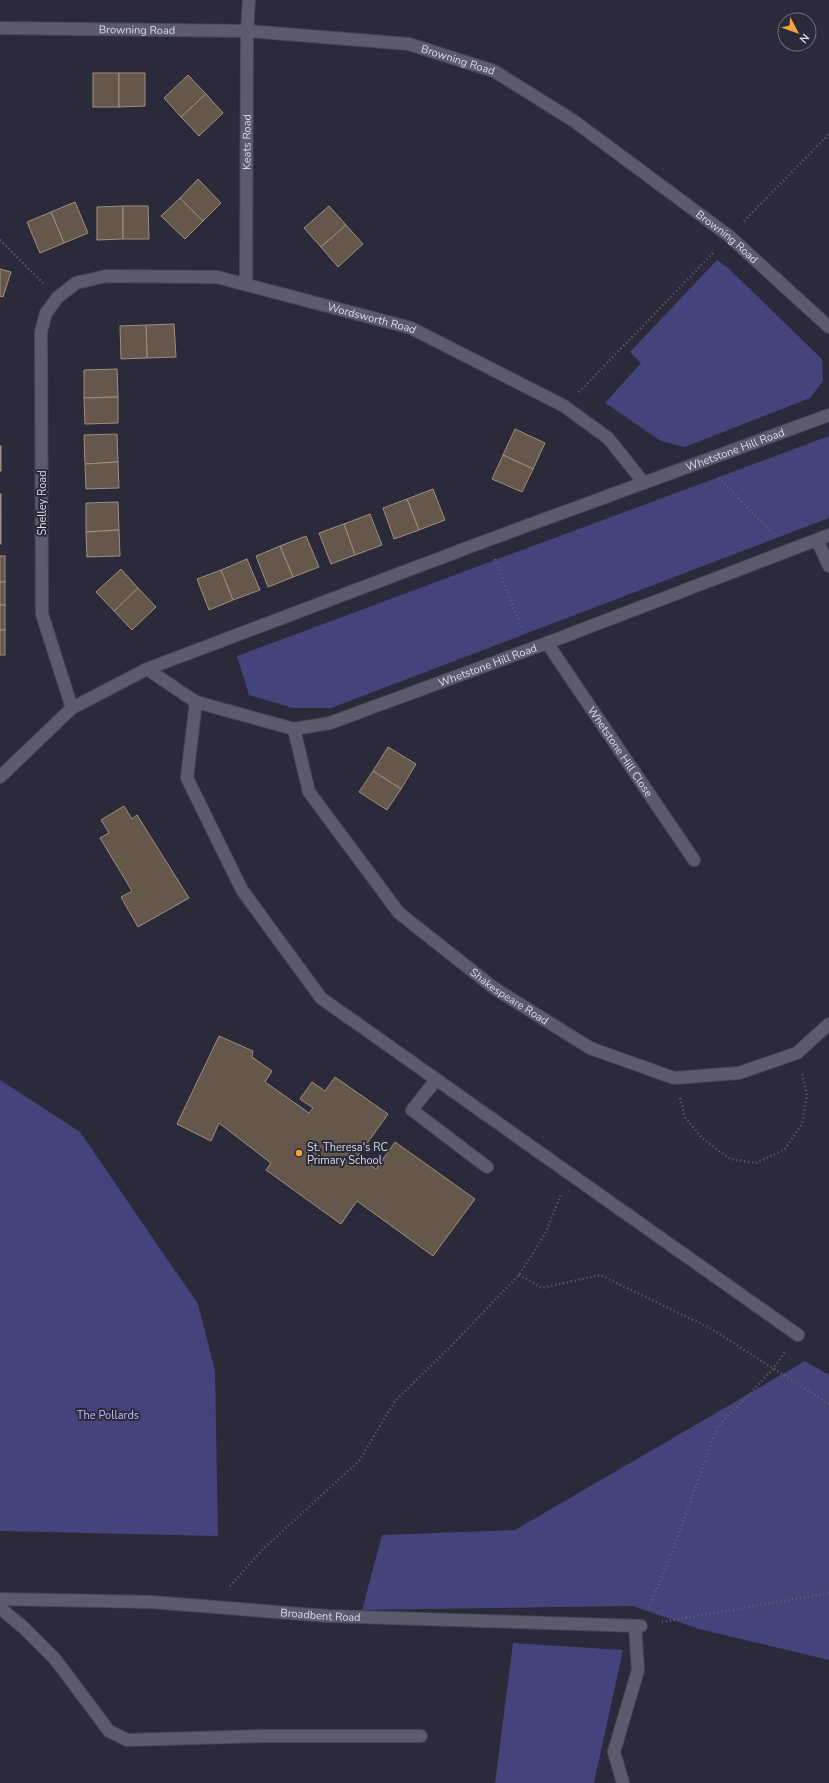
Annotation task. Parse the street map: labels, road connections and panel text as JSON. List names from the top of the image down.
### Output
{
  "streets": {
    "street": [
      "Browning Road",
      "Keats Road",
      "Wordsworth Road",
      "Whetstone Hill Road",
      "Shelley Road",
      "Whetstone Hill Close",
      "Shakespeare Road",
      "Broadbent Road"
    ]
  },
  "crossings": [
    ["Browning Road", "Keats Road"],
    ["Keats Road", "Wordsworth Road"],
    ["Wordsworth Road", "Whetstone Hill Road"],
    ["Wordsworth Road", "Shelley Road"],
    ["Whetstone Hill Road", "Shelley Road"],
    ["Whetstone Hill Road", "Whetstone Hill Close"],
    ["Whetstone Hill Road", "Shakespeare Road"]
  ],
  "parks": ["The Pollards"],
  "places": ["St. Theresa's RC Primary School"],
  "north": "bottom right"
}
